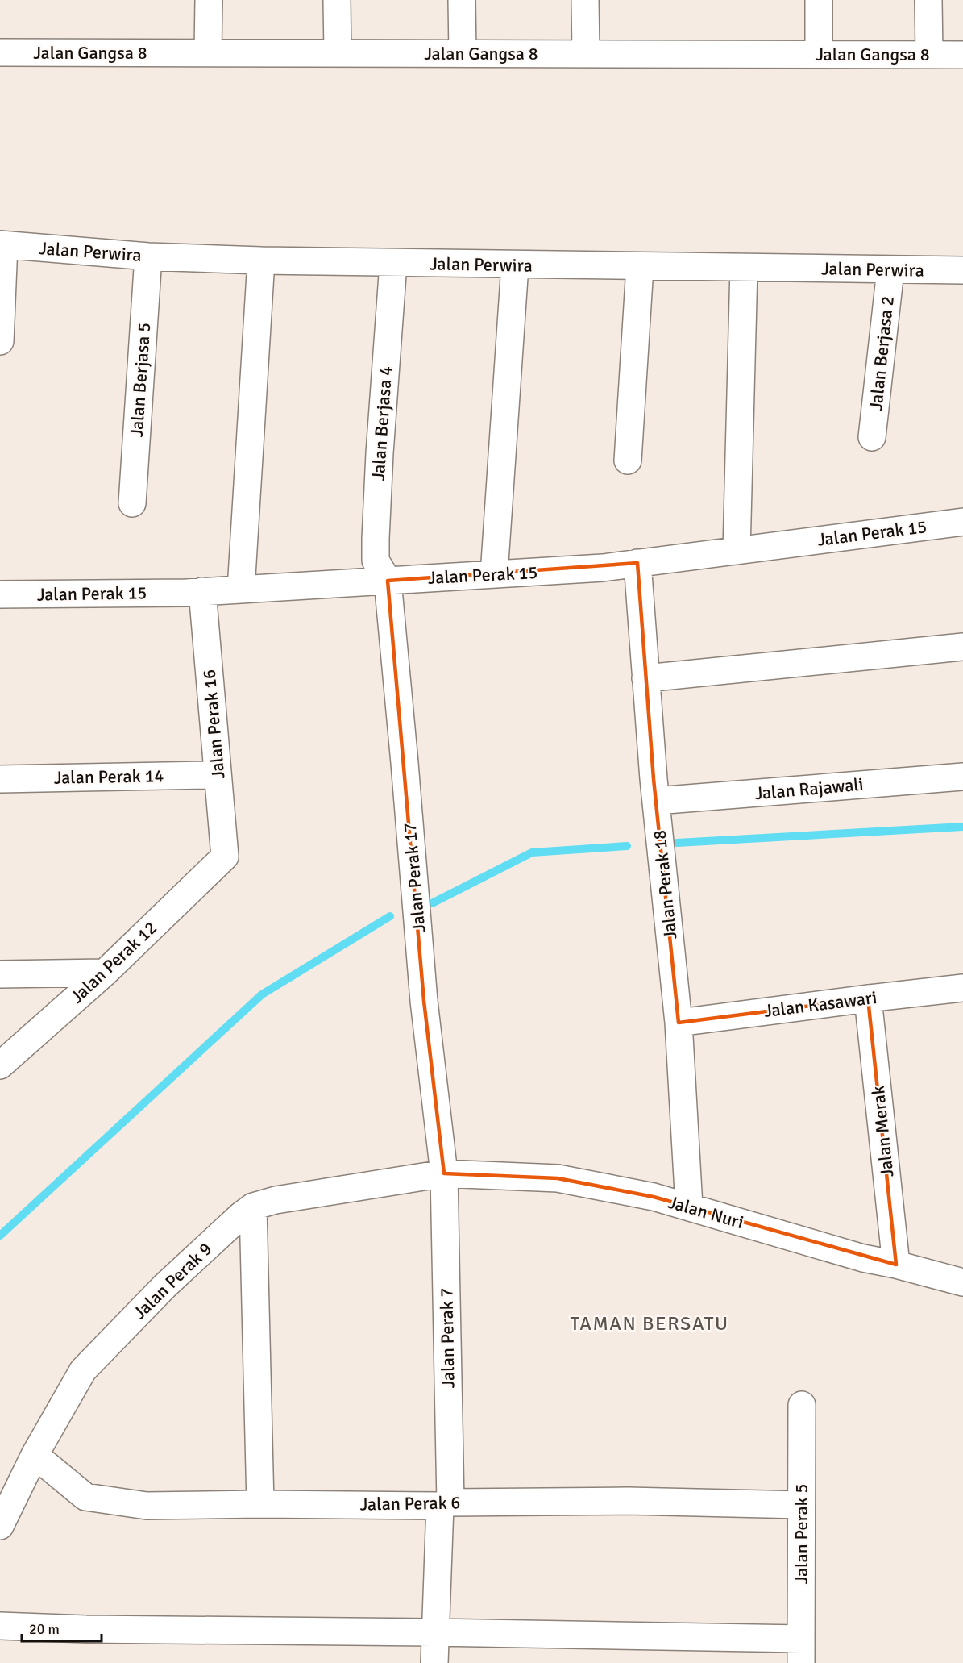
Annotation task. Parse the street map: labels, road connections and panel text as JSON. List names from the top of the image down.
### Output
{
  "streets": {
    "street": [
      "Jalan Gangsa 8",
      "Jalan Perwira",
      "Jalan Berjasa 2",
      "Jalan Berjasa 5",
      "Jalan Berjasa 4",
      "Jalan Perak 15",
      "Jalan Perak 16",
      "Jalan Perak 14",
      "Jalan Rajawali",
      "Jalan Perak 17",
      "Jalan Perak 18",
      "Jalan Perak 12",
      "Jalan Kasawari",
      "Jalan Merak",
      "Jalan Nuri",
      "Jalan Perak 9",
      "Jalan Perak 7",
      "Jalan Perak 6",
      "Jalan Perak 5"
    ]
  },
  "crossings": [
    ["Jalan Perwira", "Jalan Berjasa 2"],
    ["Jalan Perwira", "Jalan Berjasa 5"],
    ["Jalan Perwira", "Jalan Berjasa 4"],
    ["Jalan Berjasa 4", "Jalan Perak 15"],
    ["Jalan Berjasa 4", "Jalan Perak 17"],
    ["Jalan Perak 15", "Jalan Perak 16"],
    ["Jalan Perak 15", "Jalan Perak 17"],
    ["Jalan Perak 15", "Jalan Perak 18"],
    ["Jalan Perak 16", "Jalan Perak 14"],
    ["Jalan Perak 16", "Jalan Perak 12"],
    ["Jalan Rajawali", "Jalan Perak 18"],
    ["Jalan Perak 17", "Jalan Nuri"],
    ["Jalan Perak 17", "Jalan Perak 9"],
    ["Jalan Perak 17", "Jalan Perak 7"],
    ["Jalan Perak 18", "Jalan Kasawari"],
    ["Jalan Perak 18", "Jalan Nuri"],
    ["Jalan Kasawari", "Jalan Merak"],
    ["Jalan Merak", "Jalan Nuri"],
    ["Jalan Nuri", "Jalan Perak 9"],
    ["Jalan Nuri", "Jalan Perak 7"],
    ["Jalan Perak 9", "Jalan Perak 7"],
    ["Jalan Perak 9", "Jalan Perak 6"],
    ["Jalan Perak 7", "Jalan Perak 6"],
    ["Jalan Perak 6", "Jalan Perak 5"]
  ],
  "districts": ["TAMAN BERSATU"],
  "scale_bar": "20 m"
}
